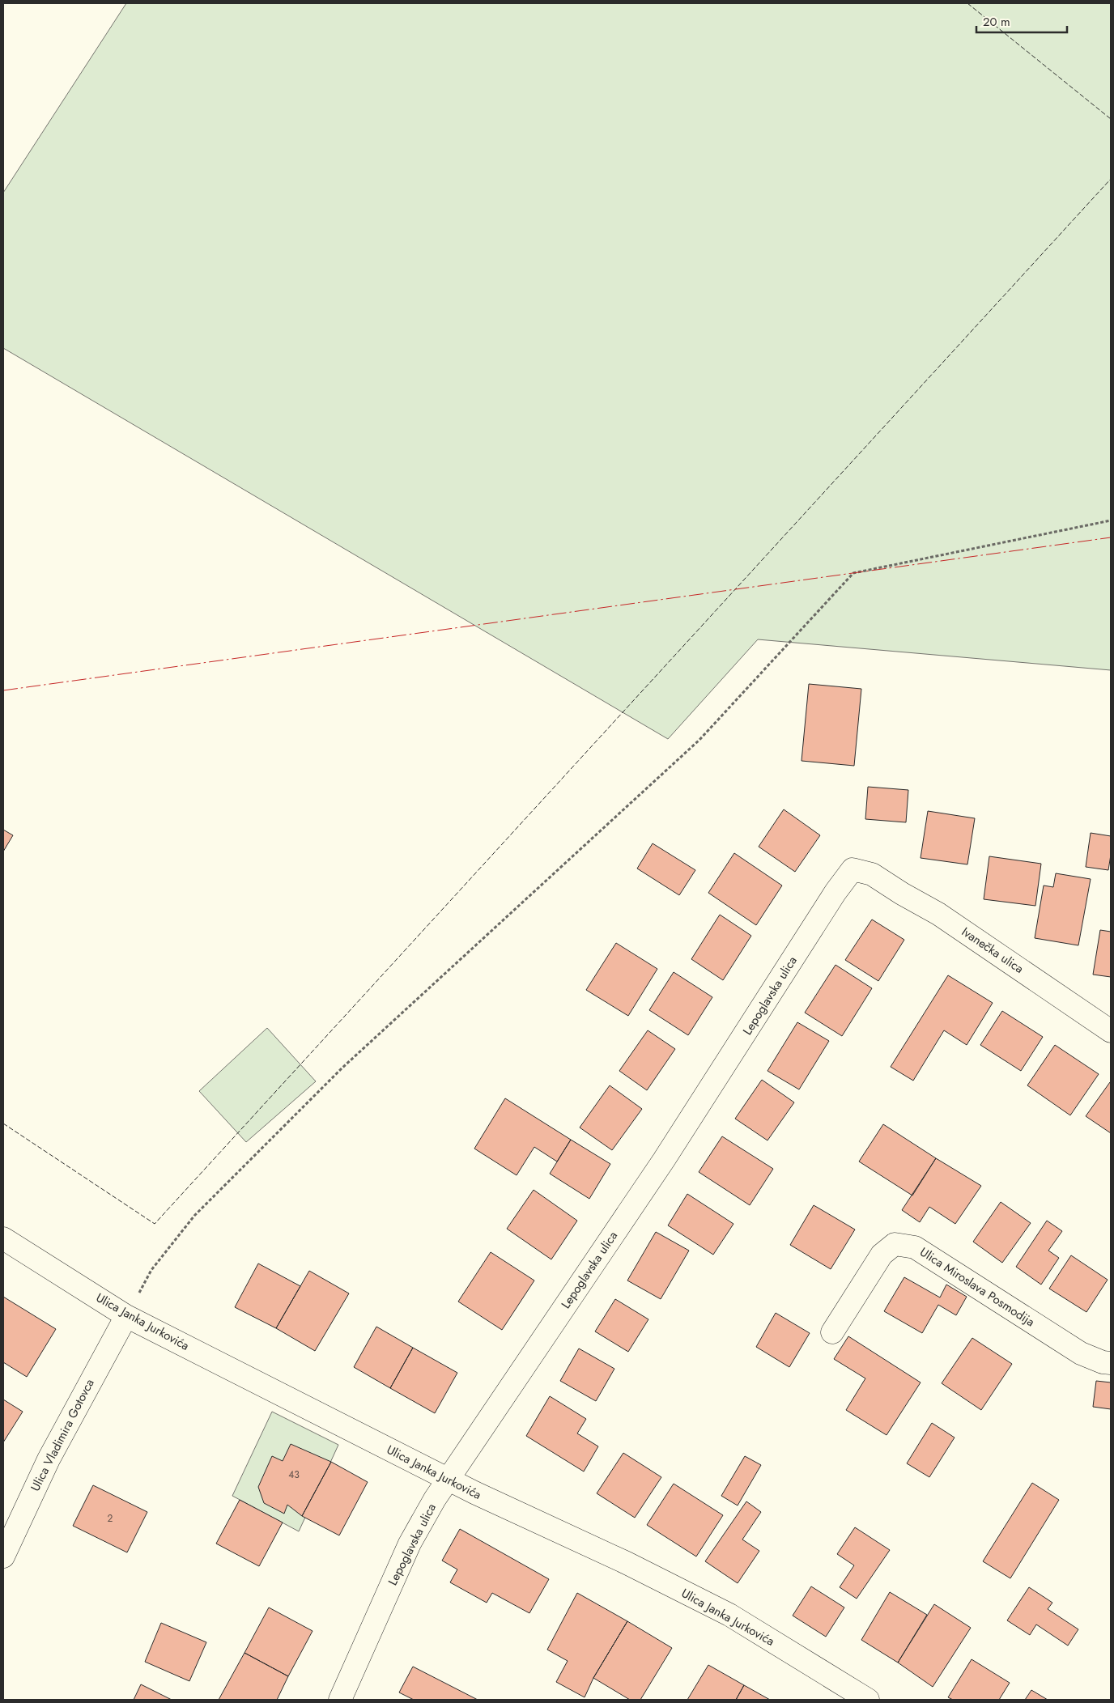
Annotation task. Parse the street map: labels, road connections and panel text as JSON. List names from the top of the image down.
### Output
{
  "streets": {
    "street": [
      "Ivanečka ulica",
      "Lepoglavska ulica",
      "Ulica Miroslava Posmodija",
      "Ulica Janka Jurkovića",
      "Ulica Vladimira Gotovca"
    ]
  },
  "crossings": [
    ["Ivanečka ulica", "Lepoglavska ulica"],
    ["Lepoglavska ulica", "Ulica Janka Jurkovića"],
    ["Ulica Janka Jurkovića", "Ulica Vladimira Gotovca"]
  ],
  "house_numbers": ["43", "2"],
  "scale_bar": "20 m"
}
